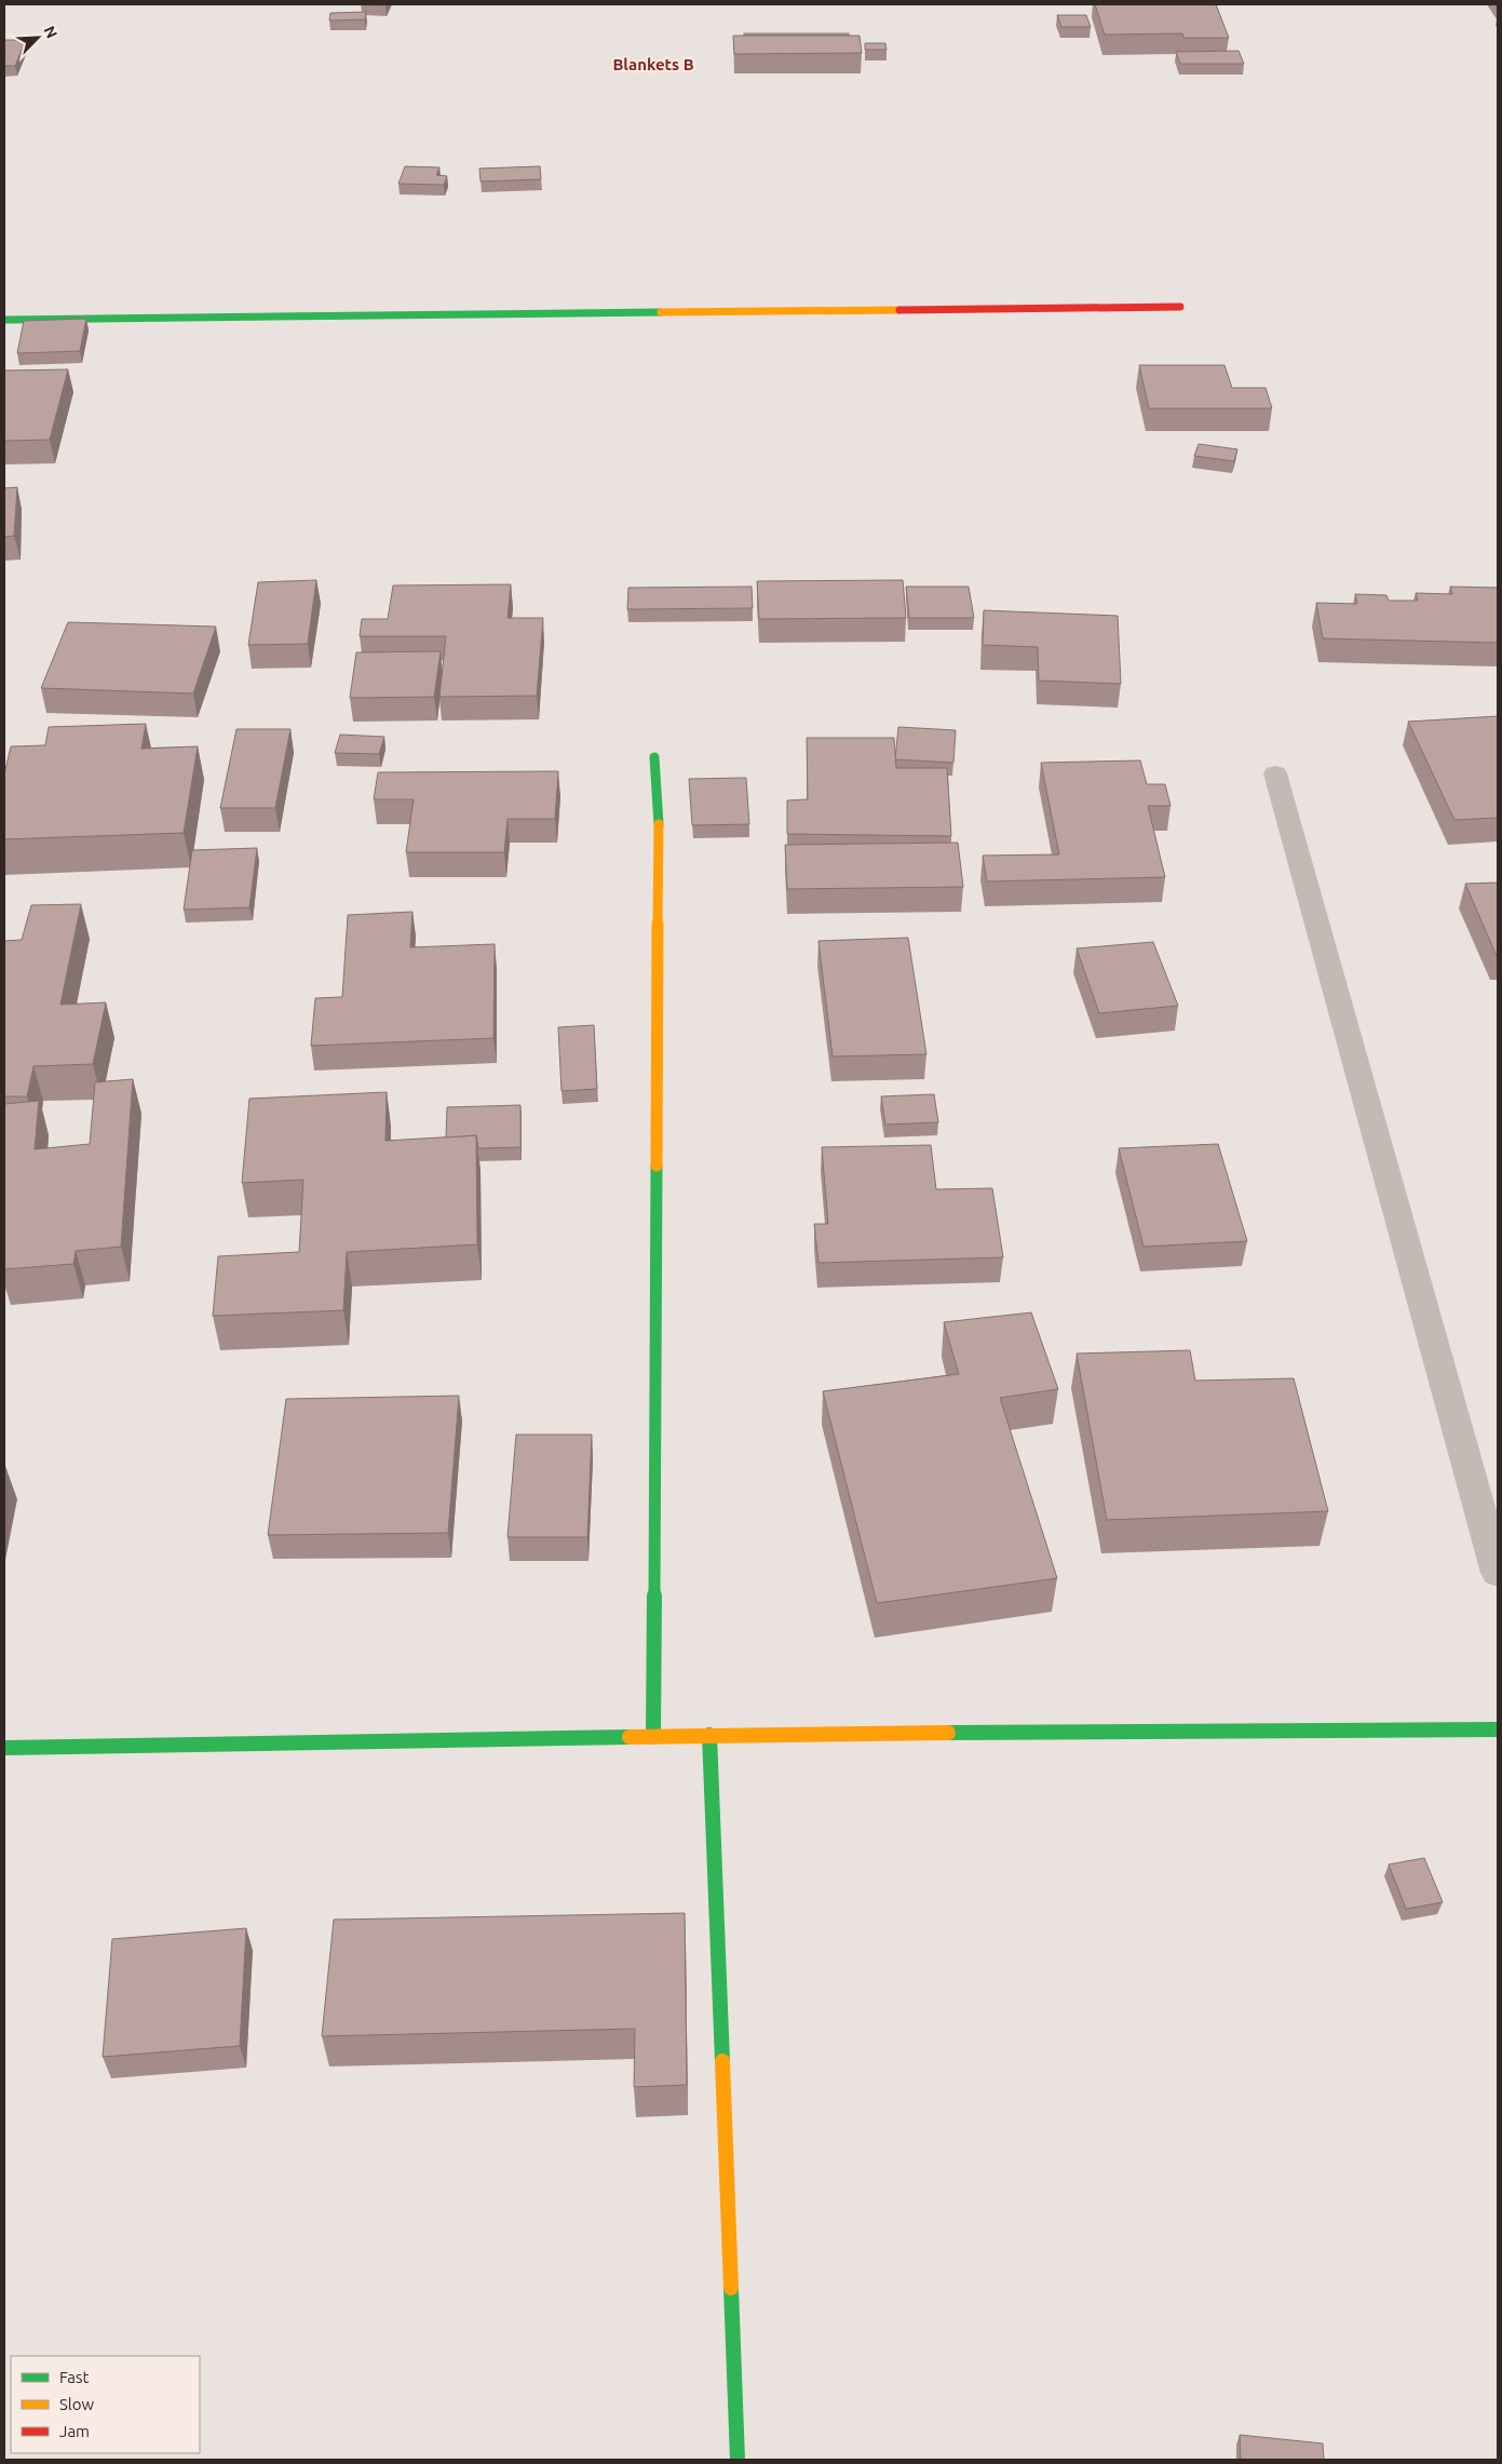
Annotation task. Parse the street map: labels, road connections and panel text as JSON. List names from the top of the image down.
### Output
{
  "districts": ["Blankets B"],
  "legend": ["Fast", "Slow", "Jam"],
  "north": "top right"
}
